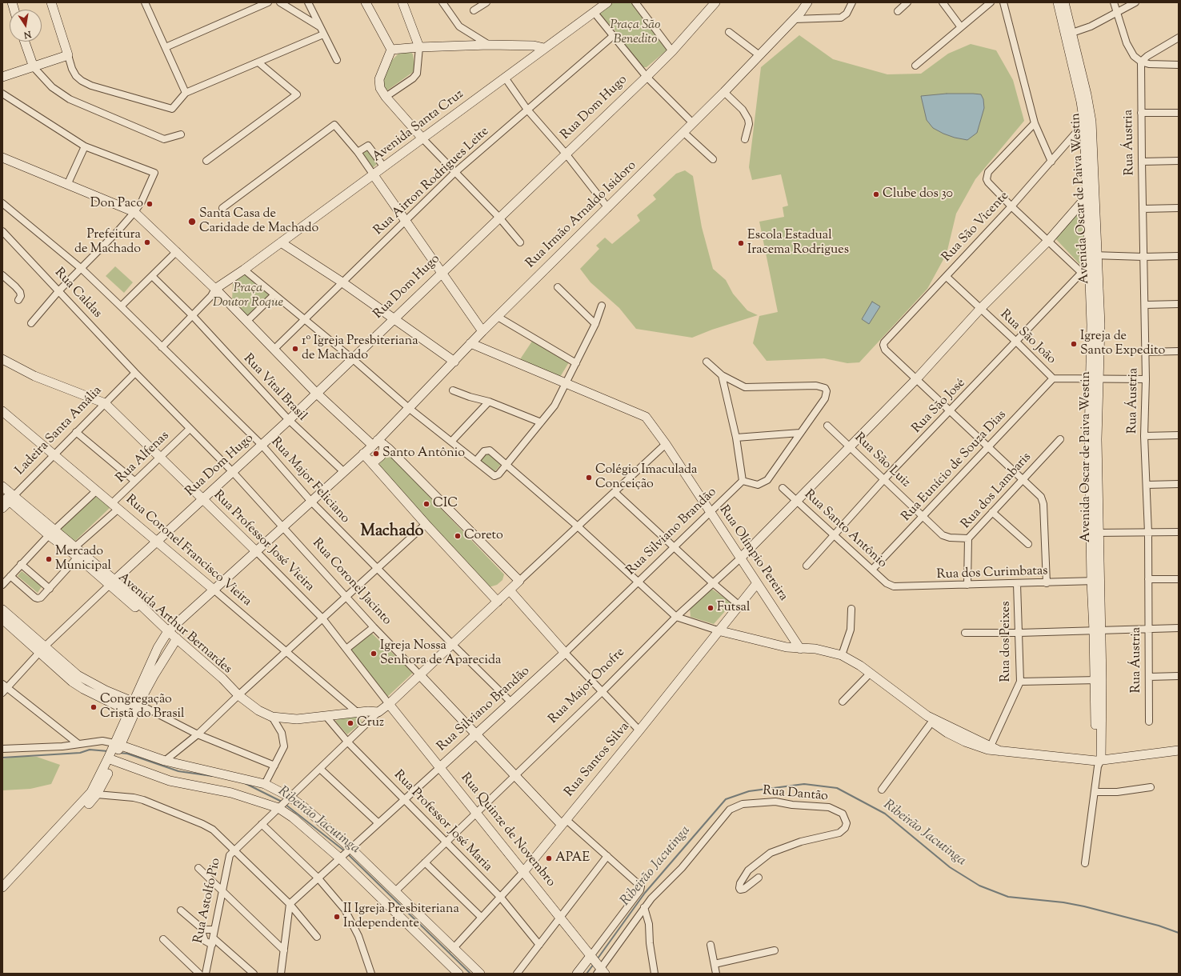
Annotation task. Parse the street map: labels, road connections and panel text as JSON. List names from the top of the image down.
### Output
{
  "streets": {
    "street": [
      "Rua Dom Hugo",
      "Avenida Santa Cruz",
      "Rua Áustria",
      "Rua Airton Rodrigues Leite",
      "Avenida Oscar de Paiva Westin",
      "Rua Irmão Arnaldo Isidoro",
      "Rua São Vicente",
      "Rua Caldas",
      "Rua São João",
      "Rua Vital Brasil",
      "Rua São José",
      "Ladeira Santa Amália",
      "Rua Alfenas",
      "Rua São Luiz",
      "Rua Eunício de Souza Dias",
      "Rua Major Feliciano",
      "Rua dos Lambaris",
      "Rua Santo Antônio",
      "Rua Silviano Brandão",
      "Rua Professor José Vieira",
      "Rua Coronel Francisco Vieira",
      "Rua Olímpio Pereira",
      "Rua dos Curimbatas",
      "Rua Coronel Jacinto",
      "Avenida Arthur Bernardes",
      "Rua dos Peixes",
      "Rua Major Onofre",
      "Rua Santos Silva",
      "Rua Dantão",
      "Rua Professor José Maria",
      "Rua Quinze de Novembro",
      "Rua Astolfo Pio"
    ]
  },
  "crossings": [
    ["Rua Dom Hugo", "Rua Vital Brasil"],
    ["Rua Dom Hugo", "Rua Major Feliciano"],
    ["Rua Dom Hugo", "Rua Professor José Vieira"],
    ["Rua Dom Hugo", "Rua Coronel Francisco Vieira"],
    ["Rua Dom Hugo", "Rua Coronel Jacinto"],
    ["Rua Dom Hugo", "Avenida Arthur Bernardes"],
    ["Rua Áustria", "Rua São João"],
    ["Avenida Oscar de Paiva Westin", "Rua São Vicente"],
    ["Avenida Oscar de Paiva Westin", "Rua São João"],
    ["Avenida Oscar de Paiva Westin", "Rua São José"],
    ["Avenida Oscar de Paiva Westin", "Rua dos Curimbatas"],
    ["Avenida Oscar de Paiva Westin", "Rua Major Onofre"],
    ["Rua Irmão Arnaldo Isidoro", "Rua Vital Brasil"],
    ["Rua Irmão Arnaldo Isidoro", "Rua Major Feliciano"],
    ["Rua Irmão Arnaldo Isidoro", "Rua Professor José Vieira"],
    ["Rua Irmão Arnaldo Isidoro", "Rua Coronel Francisco Vieira"],
    ["Rua Irmão Arnaldo Isidoro", "Rua Olímpio Pereira"],
    ["Rua Irmão Arnaldo Isidoro", "Rua Coronel Jacinto"],
    ["Rua Irmão Arnaldo Isidoro", "Avenida Arthur Bernardes"],
    ["Rua São Vicente", "Rua São João"],
    ["Rua São Vicente", "Rua Major Onofre"],
    ["Rua Caldas", "Ladeira Santa Amália"],
    ["Rua Caldas", "Rua Coronel Jacinto"],
    ["Rua São João", "Rua São José"],
    ["Rua São João", "Rua Eunício de Souza Dias"],
    ["Rua São João", "Rua Major Onofre"],
    ["Rua São José", "Rua São Luiz"],
    ["Rua São José", "Rua Santo Antônio"],
    ["Ladeira Santa Amália", "Rua Professor José Vieira"],
    ["Ladeira Santa Amália", "Rua Coronel Francisco Vieira"],
    ["Ladeira Santa Amália", "Rua Coronel Jacinto"],
    ["Ladeira Santa Amália", "Avenida Arthur Bernardes"],
    ["Rua Alfenas", "Rua Professor José Vieira"],
    ["Rua Alfenas", "Rua Coronel Francisco Vieira"],
    ["Rua Alfenas", "Rua Coronel Jacinto"],
    ["Rua Alfenas", "Avenida Arthur Bernardes"],
    ["Rua São Luiz", "Rua Eunício de Souza Dias"],
    ["Rua São Luiz", "Rua dos Lambaris"],
    ["Rua São Luiz", "Rua Major Onofre"],
    ["Rua Eunício de Souza Dias", "Rua Santo Antônio"],
    ["Rua Major Feliciano", "Rua Silviano Brandão"],
    ["Rua Major Feliciano", "Rua Astolfo Pio"],
    ["Rua dos Lambaris", "Rua dos Curimbatas"],
    ["Rua Santo Antônio", "Rua dos Curimbatas"],
    ["Rua Santo Antônio", "Rua Major Onofre"],
    ["Rua Silviano Brandão", "Rua Olímpio Pereira"],
    ["Rua Silviano Brandão", "Rua Coronel Jacinto"],
    ["Rua Silviano Brandão", "Rua Professor José Maria"],
    ["Rua Silviano Brandão", "Rua Quinze de Novembro"],
    ["Rua Professor José Vieira", "Rua Quinze de Novembro"],
    ["Rua Professor José Vieira", "Rua Astolfo Pio"],
    ["Rua Coronel Francisco Vieira", "Avenida Arthur Bernardes"],
    ["Rua Olímpio Pereira", "Rua Major Onofre"],
    ["Rua Olímpio Pereira", "Rua Santos Silva"],
    ["Rua dos Curimbatas", "Rua dos Peixes"],
    ["Rua Coronel Jacinto", "Rua Major Onofre"],
    ["Rua Coronel Jacinto", "Rua Santos Silva"],
    ["Rua Coronel Jacinto", "Rua Quinze de Novembro"],
    ["Rua Coronel Jacinto", "Rua Astolfo Pio"],
    ["Avenida Arthur Bernardes", "Rua Professor José Maria"],
    ["Avenida Arthur Bernardes", "Rua Astolfo Pio"],
    ["Rua Major Onofre", "Rua Professor José Maria"],
    ["Rua Major Onofre", "Rua Quinze de Novembro"],
    ["Rua Santos Silva", "Rua Professor José Maria"],
    ["Rua Santos Silva", "Rua Quinze de Novembro"],
    ["Rua Professor José Maria", "Rua Astolfo Pio"],
    ["Rua Quinze de Novembro", "Rua Astolfo Pio"]
  ],
  "districts": ["Machado"],
  "water": ["Ribeirão Jacutinga"],
  "parks": ["Praça São Benedito", "Praça Doutor Roque"],
  "places": [
    "Clube dos 30",
    "Don Paco",
    "Santa Casa de Caridade de Machado",
    "Prefeitura de Machado",
    "Escola Estadual Iracema Rodrigues",
    "Igreja de Santo Expedito",
    "1º Igreja Presbiteriana de Machado",
    "Santo Antônio",
    "Colégio Imaculada Conceição",
    "CIC",
    "Coreto",
    "Mercado Municipal",
    "Futsal",
    "Igreja Nossa Senhora de Aparecida",
    "Congregação Cristã do Brasil",
    "Cruz",
    "APAE",
    "II Igreja Presbiteriana Independente"
  ],
  "north": "bottom"
}
